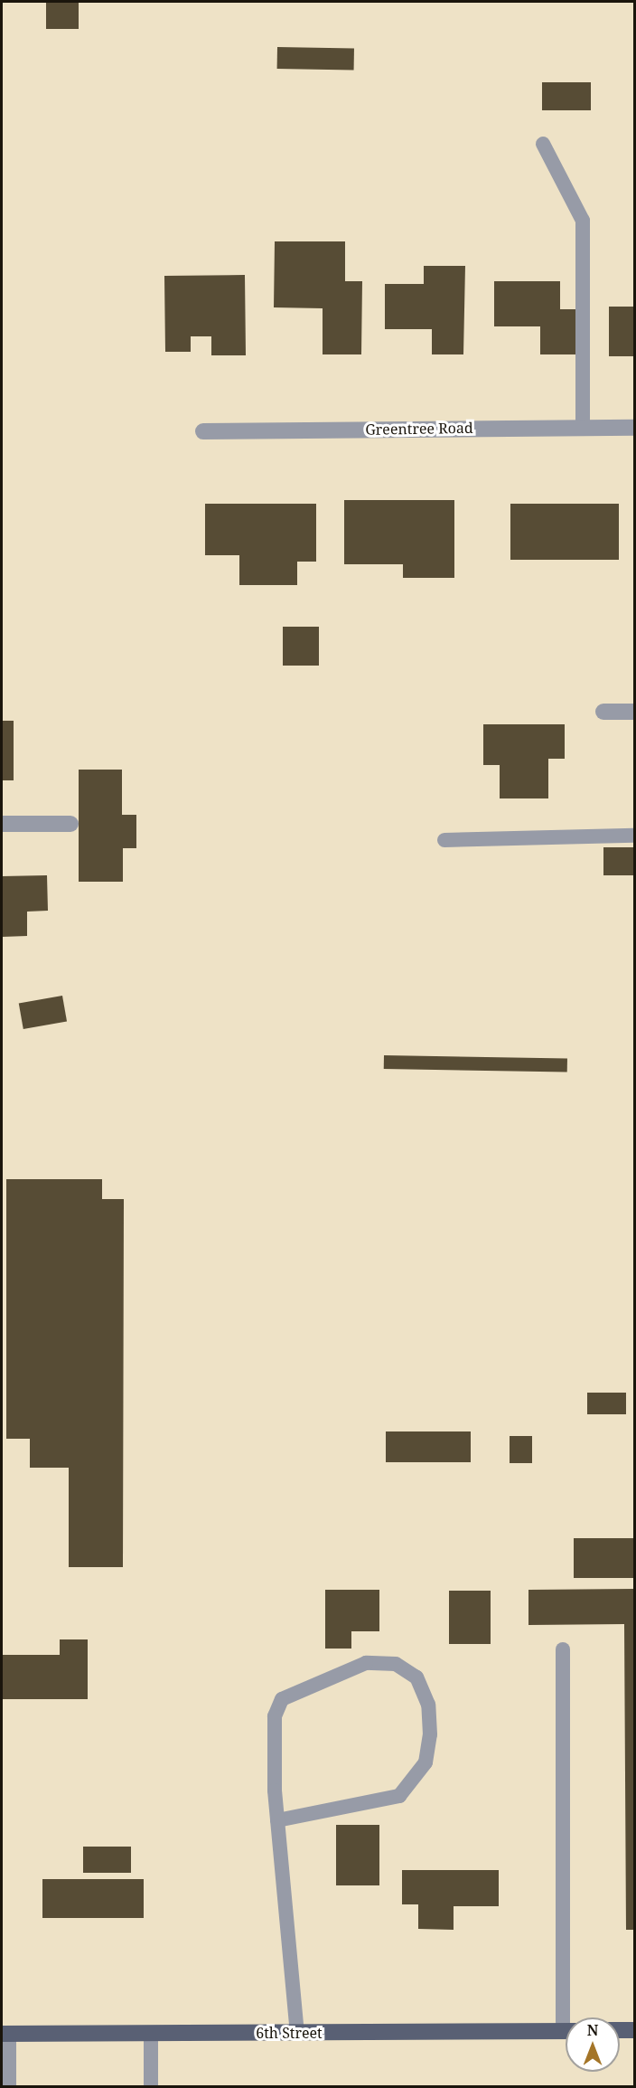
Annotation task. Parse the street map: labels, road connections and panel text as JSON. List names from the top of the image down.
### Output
{
  "streets": {
    "main road": ["6th Street"],
    "street": ["Greentree Road"]
  },
  "north": "top"
}
